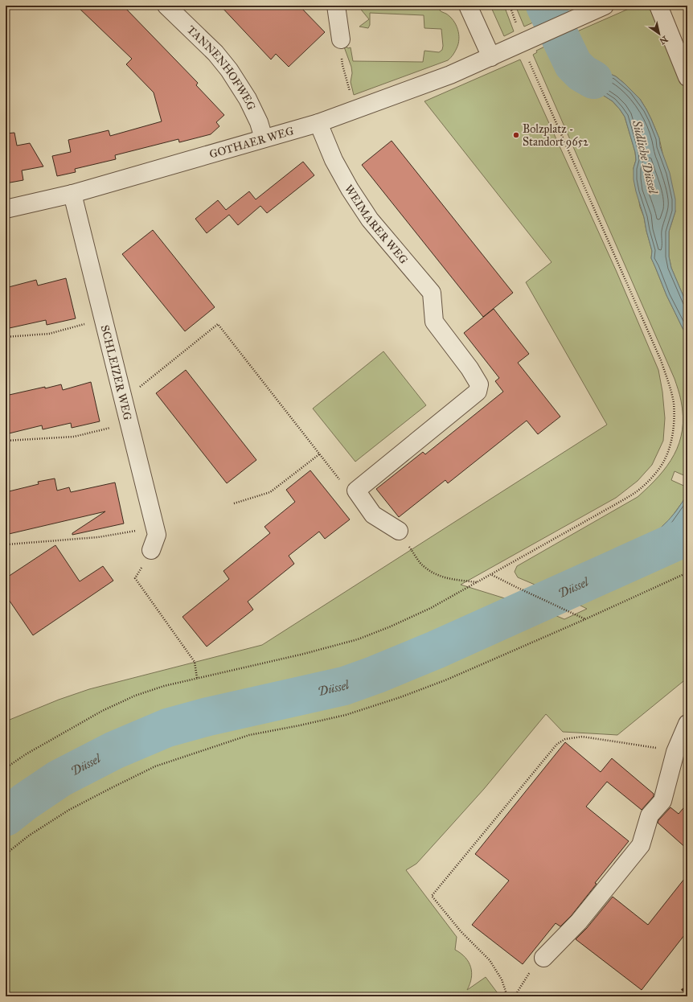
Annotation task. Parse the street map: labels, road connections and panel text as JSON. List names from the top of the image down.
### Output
{
  "streets": {
    "street": [
      "TANNENHOFWEG",
      "GOTHAER WEG",
      "WEIMARER WEG",
      "SCHLEIZER WEG"
    ]
  },
  "crossings": [
    ["TANNENHOFWEG", "GOTHAER WEG"],
    ["GOTHAER WEG", "WEIMARER WEG"],
    ["GOTHAER WEG", "SCHLEIZER WEG"]
  ],
  "water": ["Südliche Düssel", "Düssel"],
  "places": ["Bolzplatz - Standort 9652"],
  "north": "bottom right"
}
